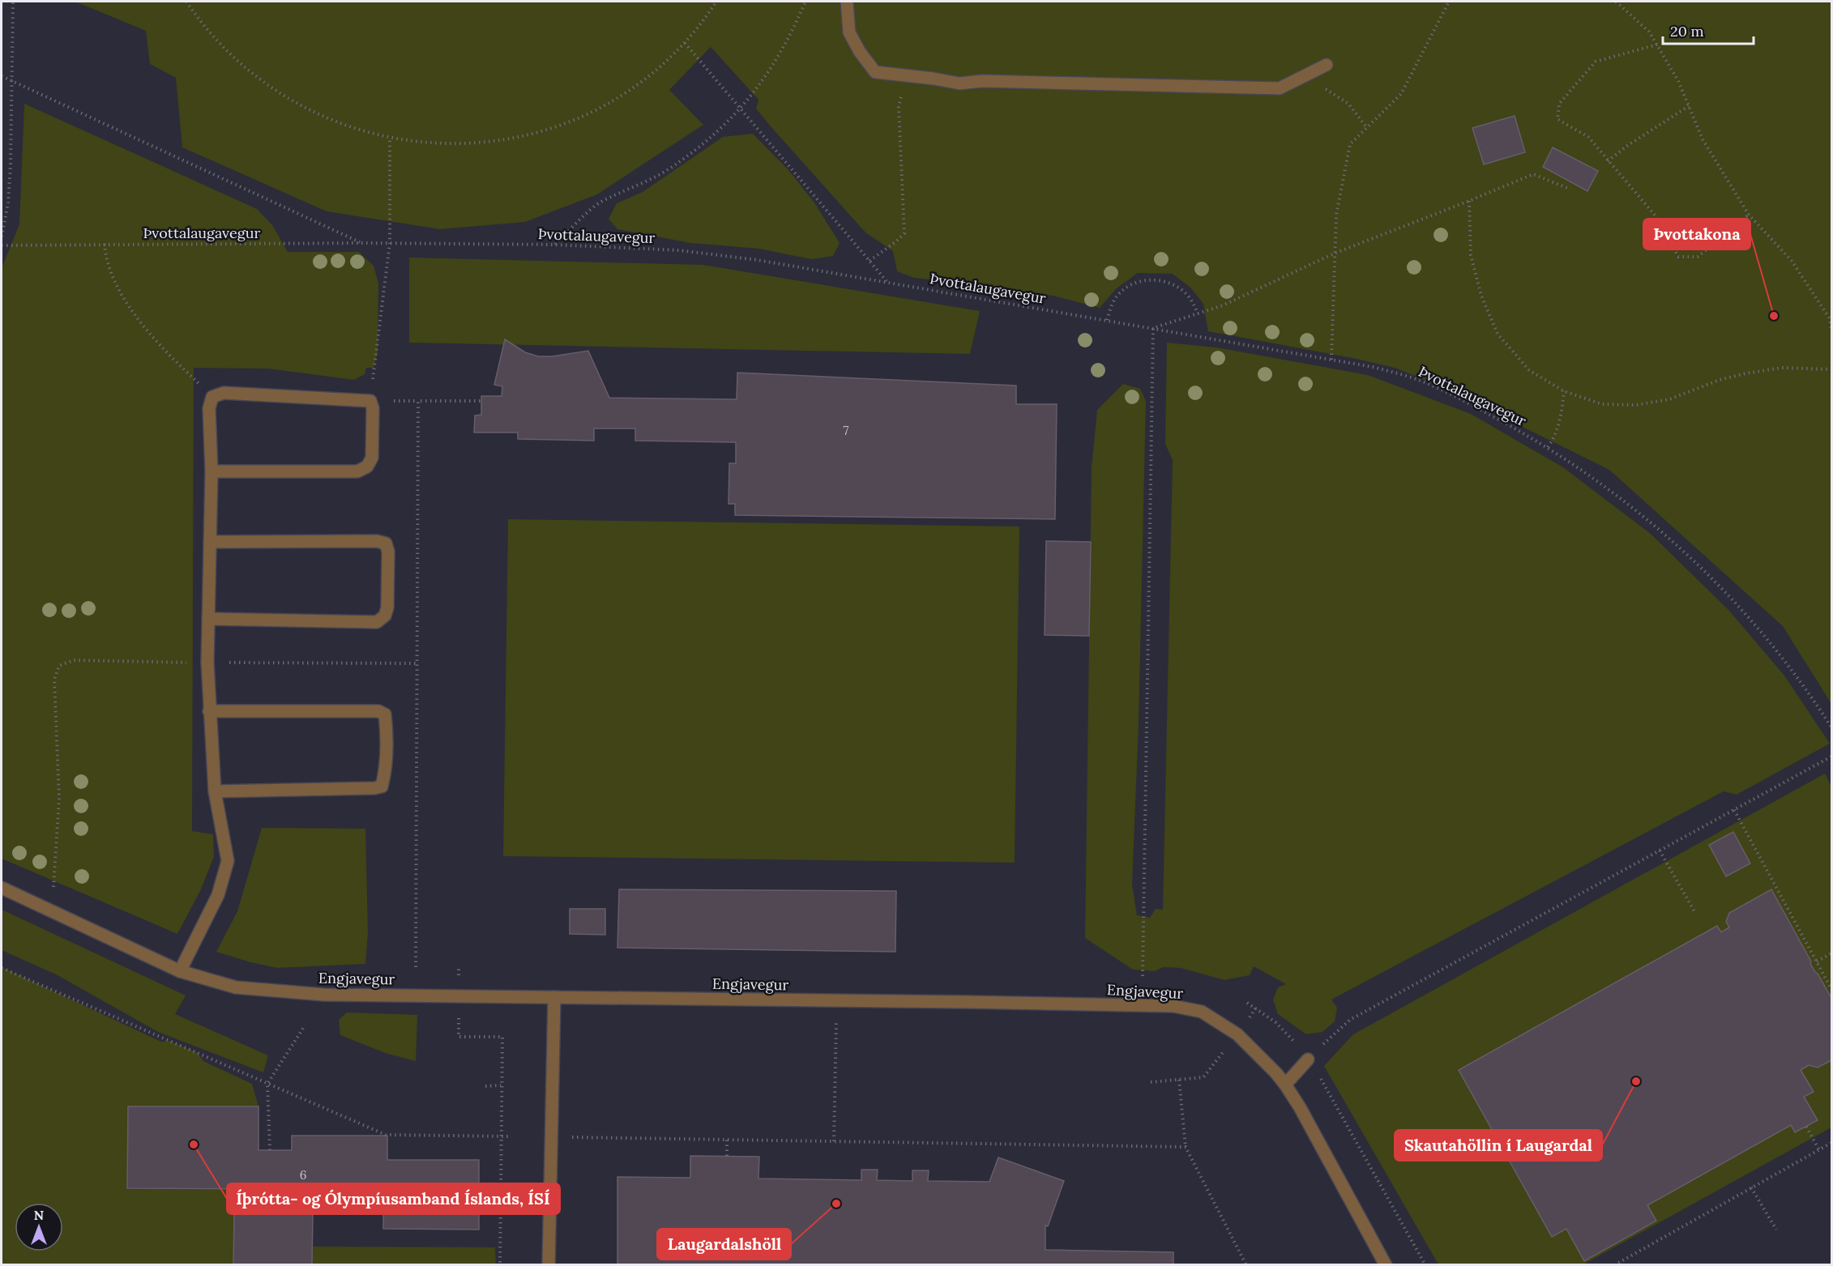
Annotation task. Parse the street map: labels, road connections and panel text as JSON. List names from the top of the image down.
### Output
{
  "streets": {
    "street": ["Engjavegur"],
    "path": ["Þvottalaugavegur"]
  },
  "places": [
    "Þvottakona",
    "Skautahöllin í Laugardal",
    "Íþrótta- og Ólympíusamband Íslands, ÍSÍ",
    "Laugardalshöll"
  ],
  "house_numbers": ["7", "6"],
  "scale_bar": "20 m",
  "north": "top"
}
